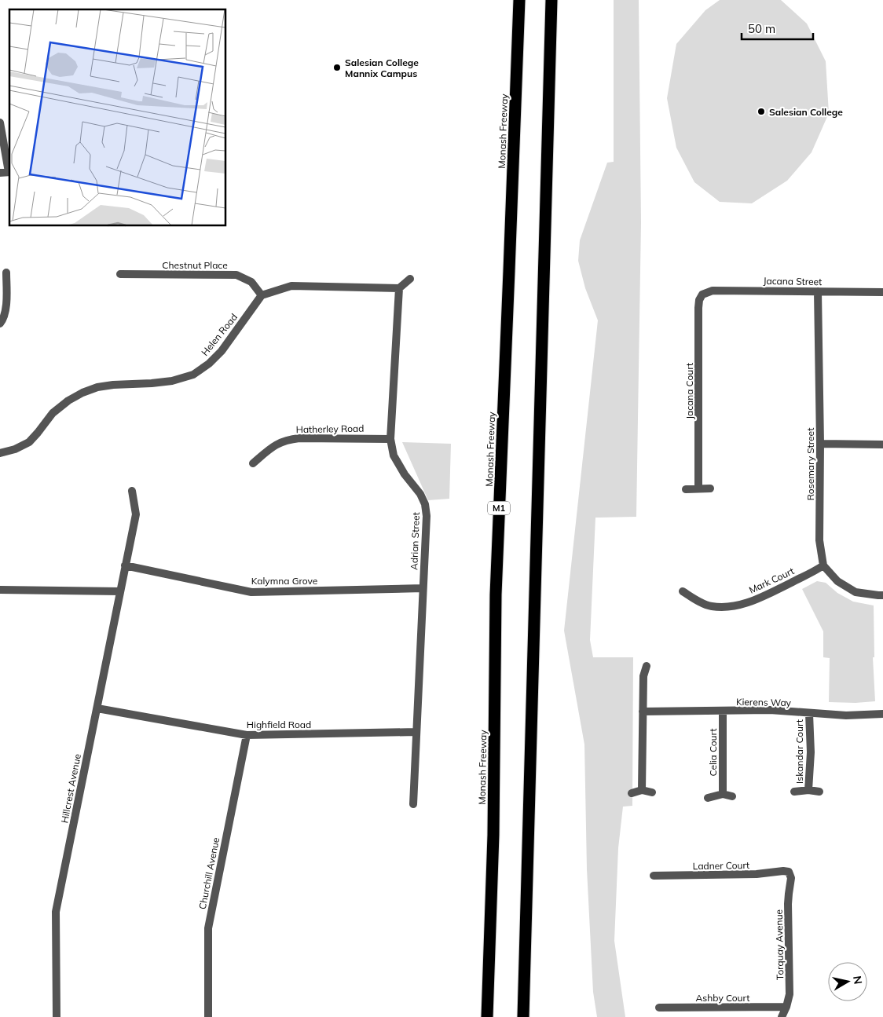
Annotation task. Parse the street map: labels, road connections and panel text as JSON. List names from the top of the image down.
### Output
{
  "streets": {
    "highway": ["Monash Freeway", "M1"],
    "street": [
      "Chestnut Place",
      "Jacana Street",
      "Helen Road",
      "Jacana Court",
      "Hatherley Road",
      "Rosemary Street",
      "Adrian Street",
      "Kalymna Grove",
      "Mark Court",
      "Kierens Way",
      "Highfield Road",
      "Iskandar Court",
      "Celia Court",
      "Hillcrest Avenue",
      "Ladner Court",
      "Churchill Avenue",
      "Torquay Avenue",
      "Ashby Court"
    ]
  },
  "crossings": [
    ["Chestnut Place", "Helen Road"],
    ["Jacana Street", "Jacana Court"],
    ["Jacana Street", "Rosemary Street"],
    ["Hatherley Road", "Adrian Street"],
    ["Rosemary Street", "Mark Court"],
    ["Adrian Street", "Kalymna Grove"],
    ["Adrian Street", "Highfield Road"],
    ["Kalymna Grove", "Hillcrest Avenue"],
    ["Kierens Way", "Iskandar Court"],
    ["Kierens Way", "Celia Court"],
    ["Highfield Road", "Hillcrest Avenue"],
    ["Highfield Road", "Churchill Avenue"],
    ["Ladner Court", "Torquay Avenue"],
    ["Torquay Avenue", "Ashby Court"]
  ],
  "places": ["Salesian College Mannix Campus", "Salesian College"],
  "scale_bar": "50 m",
  "north": "right"
}
